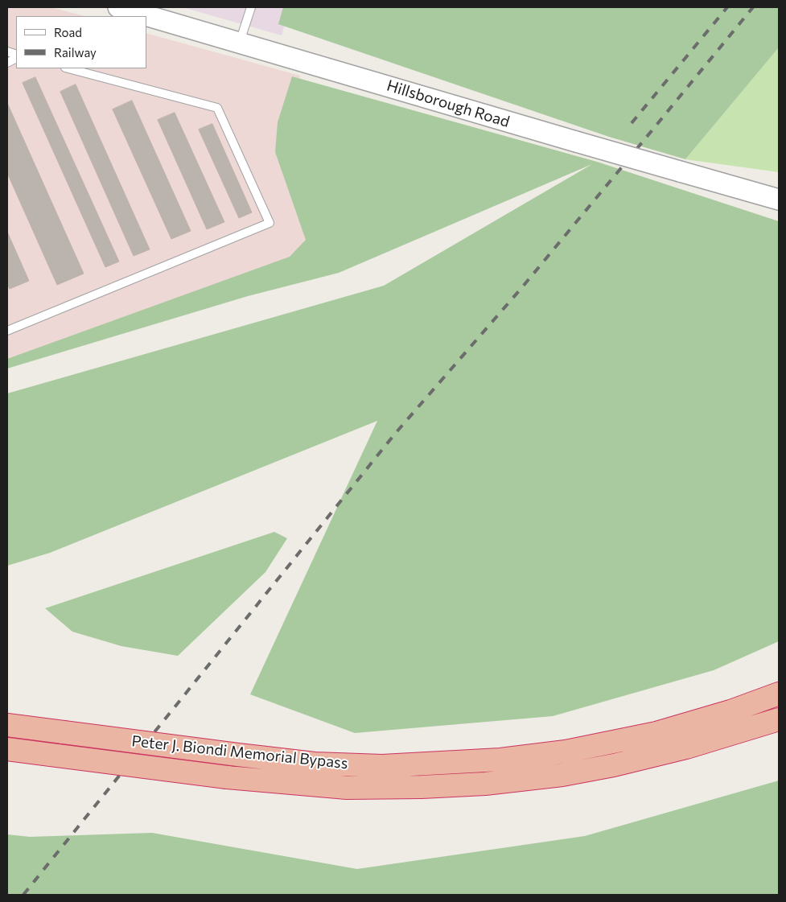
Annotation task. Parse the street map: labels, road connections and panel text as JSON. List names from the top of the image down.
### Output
{
  "streets": {
    "highway": ["Peter J. Biondi Memorial Bypass"],
    "street": ["Hillsborough Road"]
  },
  "legend": ["Road", "Railway"]
}
